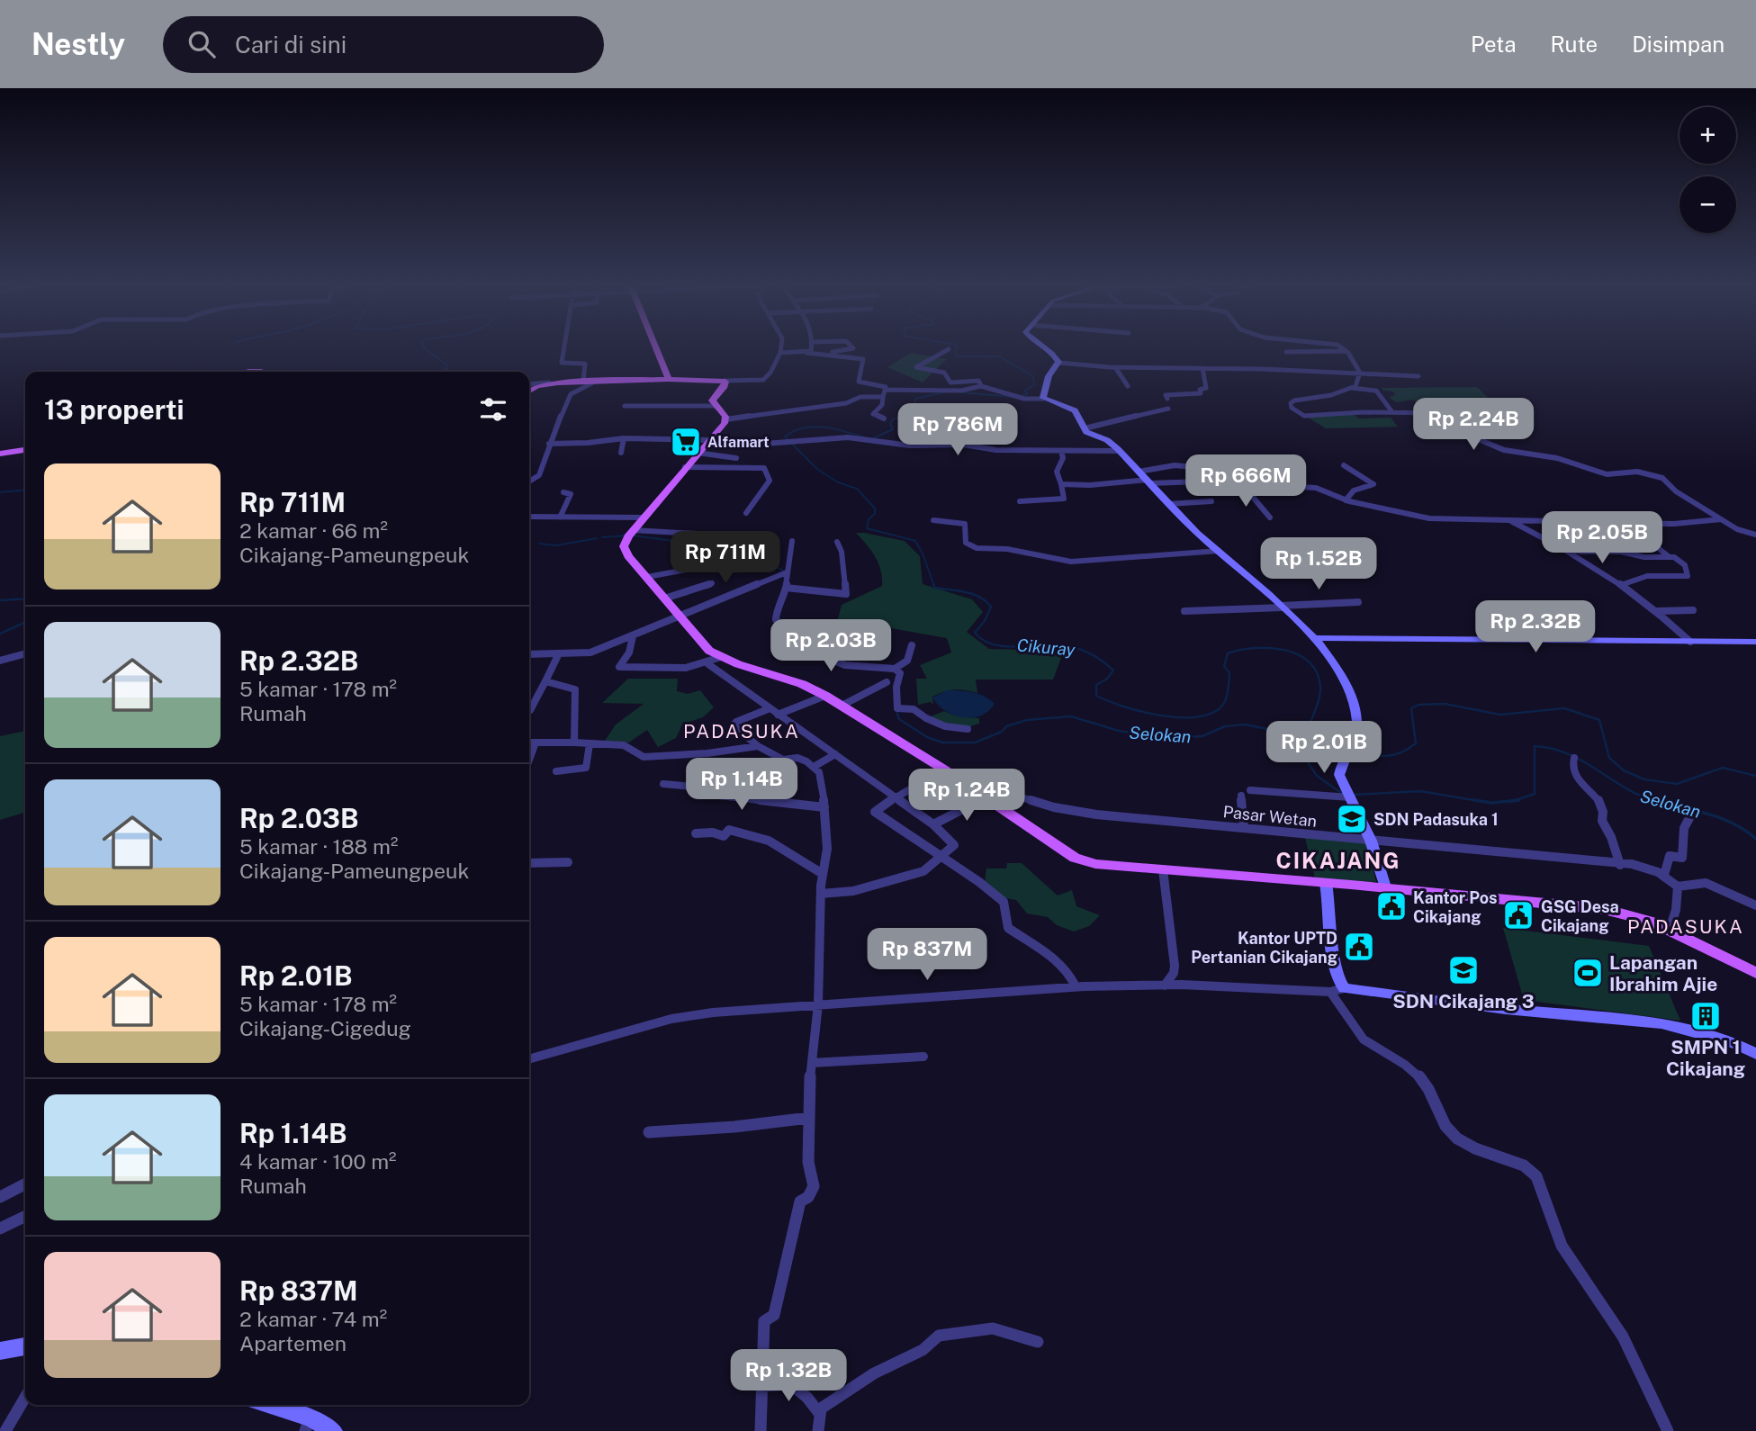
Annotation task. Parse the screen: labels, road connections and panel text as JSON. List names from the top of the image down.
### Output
{
  "streets": {
    "street": ["Pasar Wetan"]
  },
  "districts": ["PADASUKA", "CIKAJANG", "PADASUKA"],
  "water": ["Cikuray", "Selokan"],
  "places": {
    "supermarket": ["Alfamart"],
    "school or university": ["SDN Padasuka 1", "SDN Cikajang 3"],
    "public building": ["Kantor Pos Cikajang", "GSG Desa Cikajang", "Kantor UPTD Pertanian Cikajang"],
    "sports": ["Lapangan Ibrahim Ajie"],
    "building": ["SMPN 1 Cikajang"]
  },
  "page": {
    "header": "Nestly",
    "search": "Cari di sini",
    "nav": ["Peta", "Rute", "Disimpan"],
    "map_buttons": ["+", "−"],
    "heading": "13 properti",
    "price": [
      "Rp 2.24B",
      "Rp 786M",
      "Rp 666M",
      "Rp 2.05B",
      "Rp 711M",
      "Rp 1.52B",
      "Rp 2.32B",
      "Rp 2.03B",
      "Rp 2.01B",
      "Rp 1.14B",
      "Rp 1.24B",
      "Rp 837M",
      "Rp 1.32B"
    ],
    "list": [
      {
        "name": "Rp 711M",
        "note": "2 kamar · 66 m² · Cikajang-Pameungpeuk"
      },
      {
        "name": "Rp 2.32B",
        "note": "5 kamar · 178 m² · Rumah"
      },
      {
        "name": "Rp 2.03B",
        "note": "5 kamar · 188 m² · Cikajang-Pameungpeuk"
      },
      {
        "name": "Rp 2.01B",
        "note": "5 kamar · 178 m² · Cikajang-Cigedug"
      },
      {
        "name": "Rp 1.14B",
        "note": "4 kamar · 100 m² · Rumah"
      },
      {
        "name": "Rp 837M",
        "note": "2 kamar · 74 m² · Apartemen"
      }
    ]
  }
}
